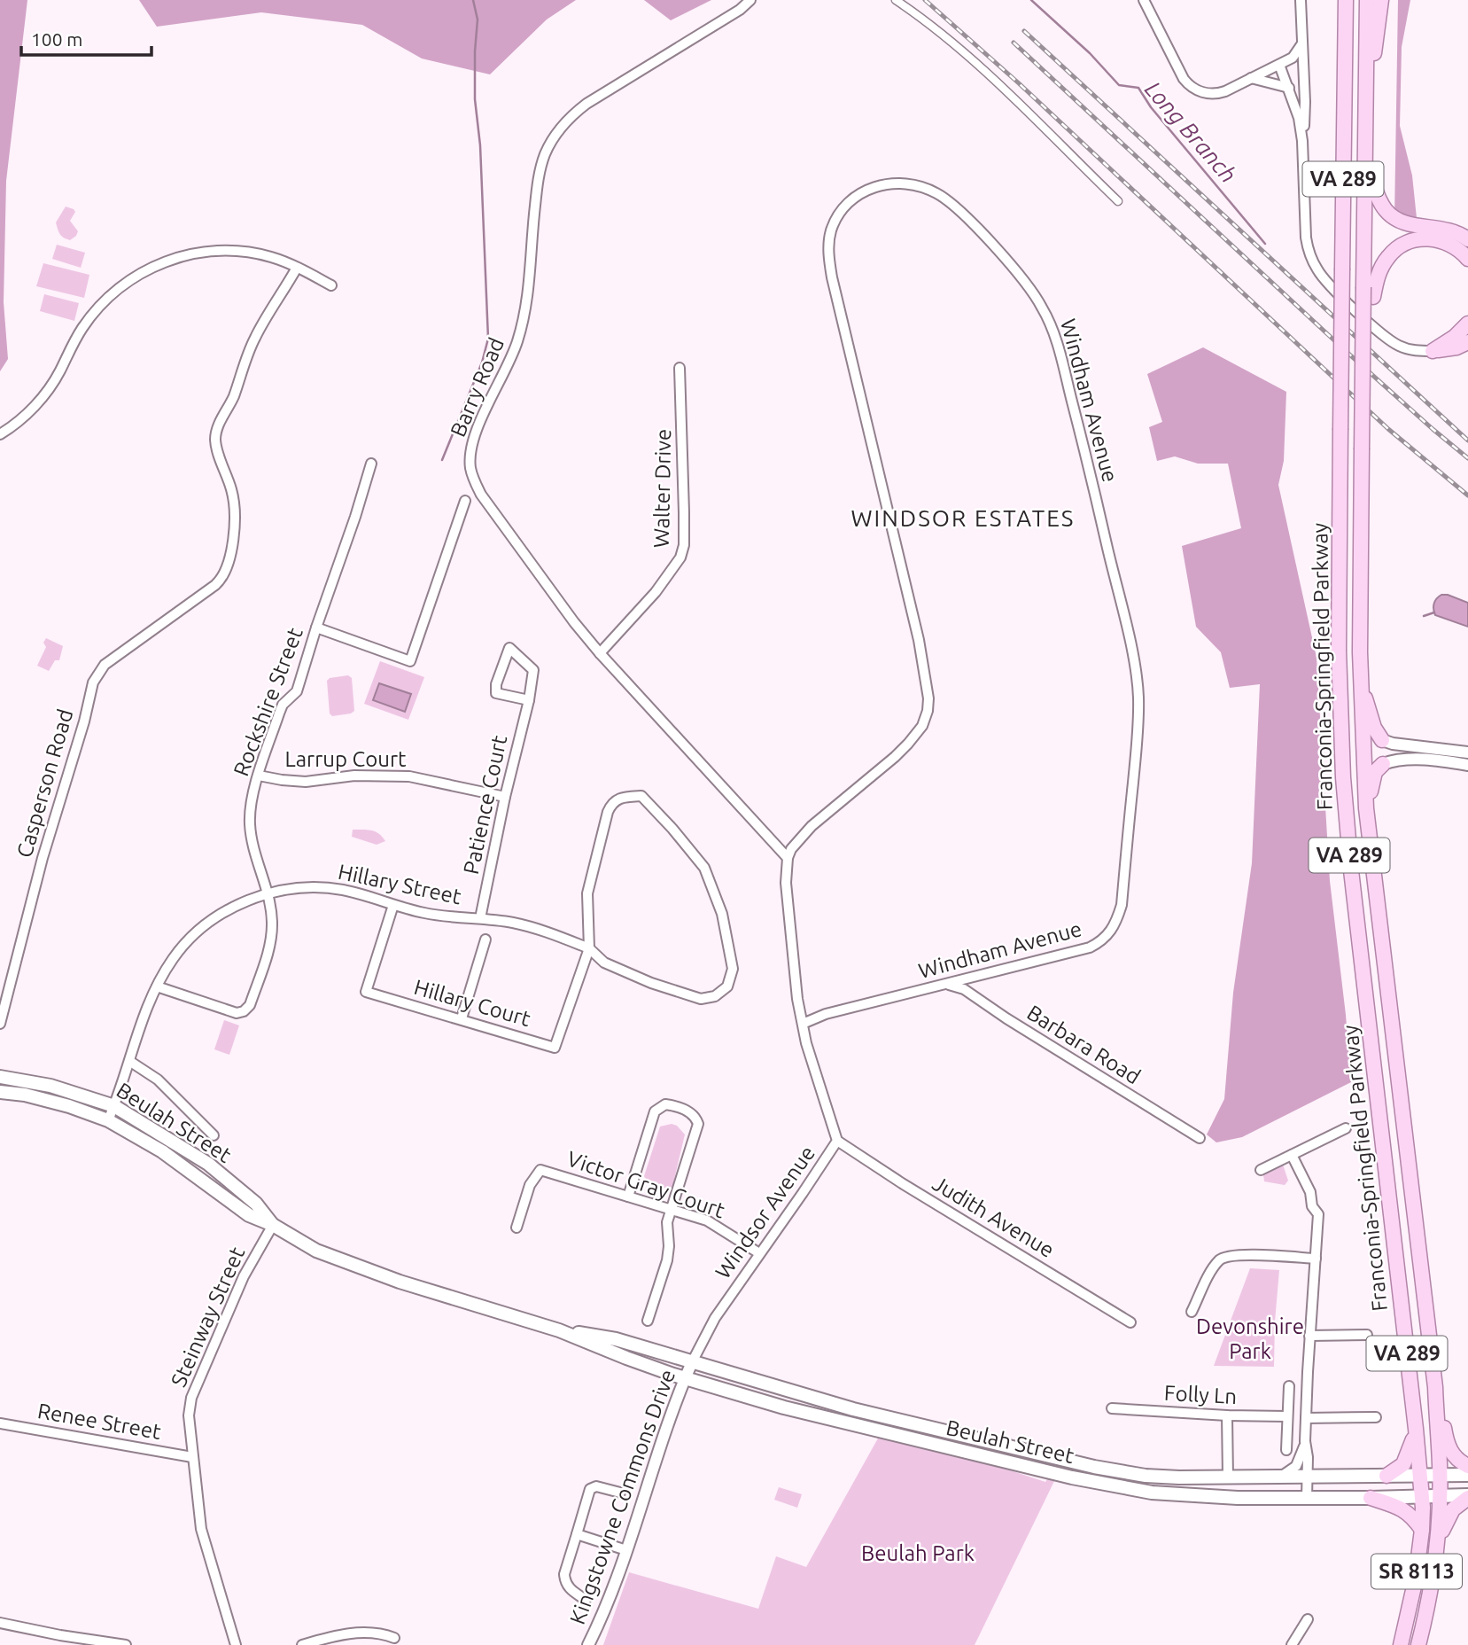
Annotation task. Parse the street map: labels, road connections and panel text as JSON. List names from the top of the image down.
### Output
{
  "streets": {
    "main road": [
      "VA 289",
      "Franconia-Springfield Parkway",
      "Beulah Street",
      "SR 8113"
    ],
    "street": [
      "Barry Road",
      "Windham Avenue",
      "Walter Drive",
      "Rockshire Street",
      "Larrup Court",
      "Casperson Road",
      "Patience Court",
      "Hillary Street",
      "Hillary Court",
      "Barbara Road",
      "Victor Gray Court",
      "Windsor Avenue",
      "Judith Avenue",
      "Steinway Street",
      "Folly Ln",
      "Renee Street",
      "Kingstowne Commons Drive"
    ]
  },
  "crossings": [
    ["VA 289", "Franconia-Springfield Parkway"],
    ["Barry Road", "Windham Avenue"],
    ["Barry Road", "Walter Drive"],
    ["Barry Road", "Windsor Avenue"],
    ["Windham Avenue", "Barbara Road"],
    ["Windham Avenue", "Windsor Avenue"],
    ["Franconia-Springfield Parkway", "Beulah Street"],
    ["Franconia-Springfield Parkway", "SR 8113"],
    ["Rockshire Street", "Larrup Court"],
    ["Rockshire Street", "Hillary Street"],
    ["Larrup Court", "Patience Court"],
    ["Patience Court", "Hillary Street"],
    ["Hillary Street", "Hillary Court"],
    ["Hillary Street", "Beulah Street"],
    ["Beulah Street", "Windsor Avenue"],
    ["Beulah Street", "Steinway Street"],
    ["Beulah Street", "Kingstowne Commons Drive"],
    ["Beulah Street", "SR 8113"],
    ["Victor Gray Court", "Windsor Avenue"],
    ["Windsor Avenue", "Judith Avenue"],
    ["Windsor Avenue", "Kingstowne Commons Drive"],
    ["Steinway Street", "Renee Street"]
  ],
  "districts": ["WINDSOR ESTATES"],
  "water": ["Long Branch"],
  "parks": ["Devonshire Park", "Beulah Park"],
  "scale_bar": "100 m"
}
